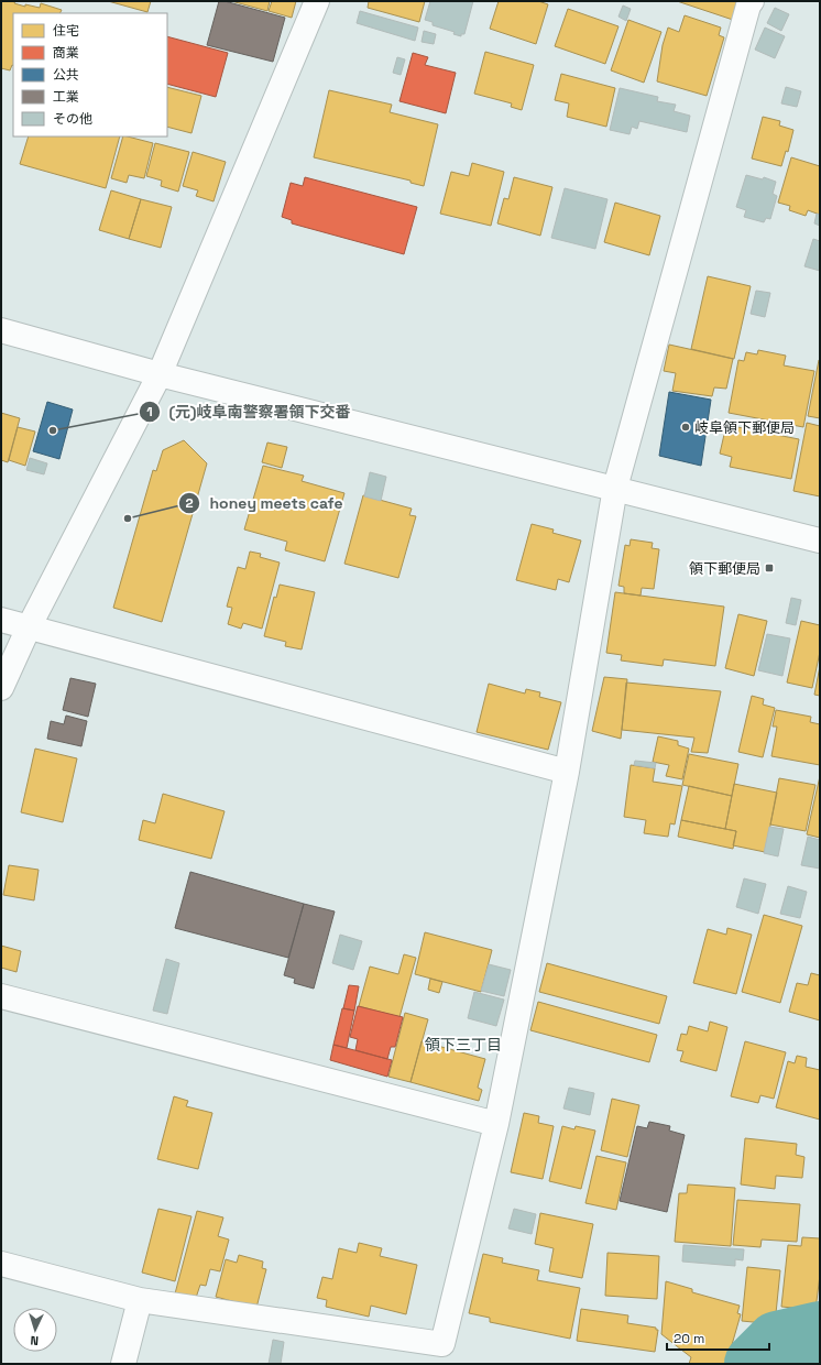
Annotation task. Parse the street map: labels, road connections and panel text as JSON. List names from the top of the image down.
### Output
{
  "districts": ["領下三丁目"],
  "places": {
    "other": ["岐阜領下郵便局", "(元)岐阜南警察署領下交番", "honey meets cafe"],
    "transit": ["領下郵便局"]
  },
  "legend": [
    "住宅",
    "商業",
    "公共",
    "工業",
    "その他"
  ],
  "scale_bar": "20 m",
  "north": "bottom"
}
